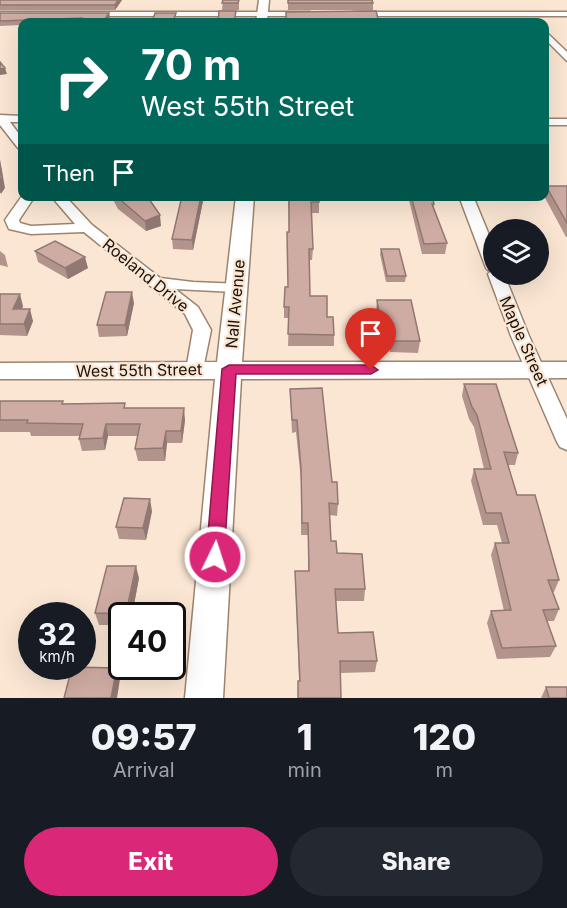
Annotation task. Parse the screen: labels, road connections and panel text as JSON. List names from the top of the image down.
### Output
{
  "streets": {
    "street": [
      "Roeland Drive",
      "Nall Avenue",
      "Maple Street",
      "West 55th Street"
    ]
  },
  "crossings": [
    ["Roeland Drive", "West 55th Street"],
    ["Nall Avenue", "West 55th Street"],
    ["Maple Street", "West 55th Street"]
  ],
  "page": {
    "turn": ["70 m", "West 55th Street"],
    "then": "Then",
    "speed": "32 km/h",
    "limit": "40",
    "eta": [
      "09:57",
      "Arrival",
      "1",
      "min",
      "120",
      "m"
    ],
    "buttons": ["Exit", "Share"]
  }
}
